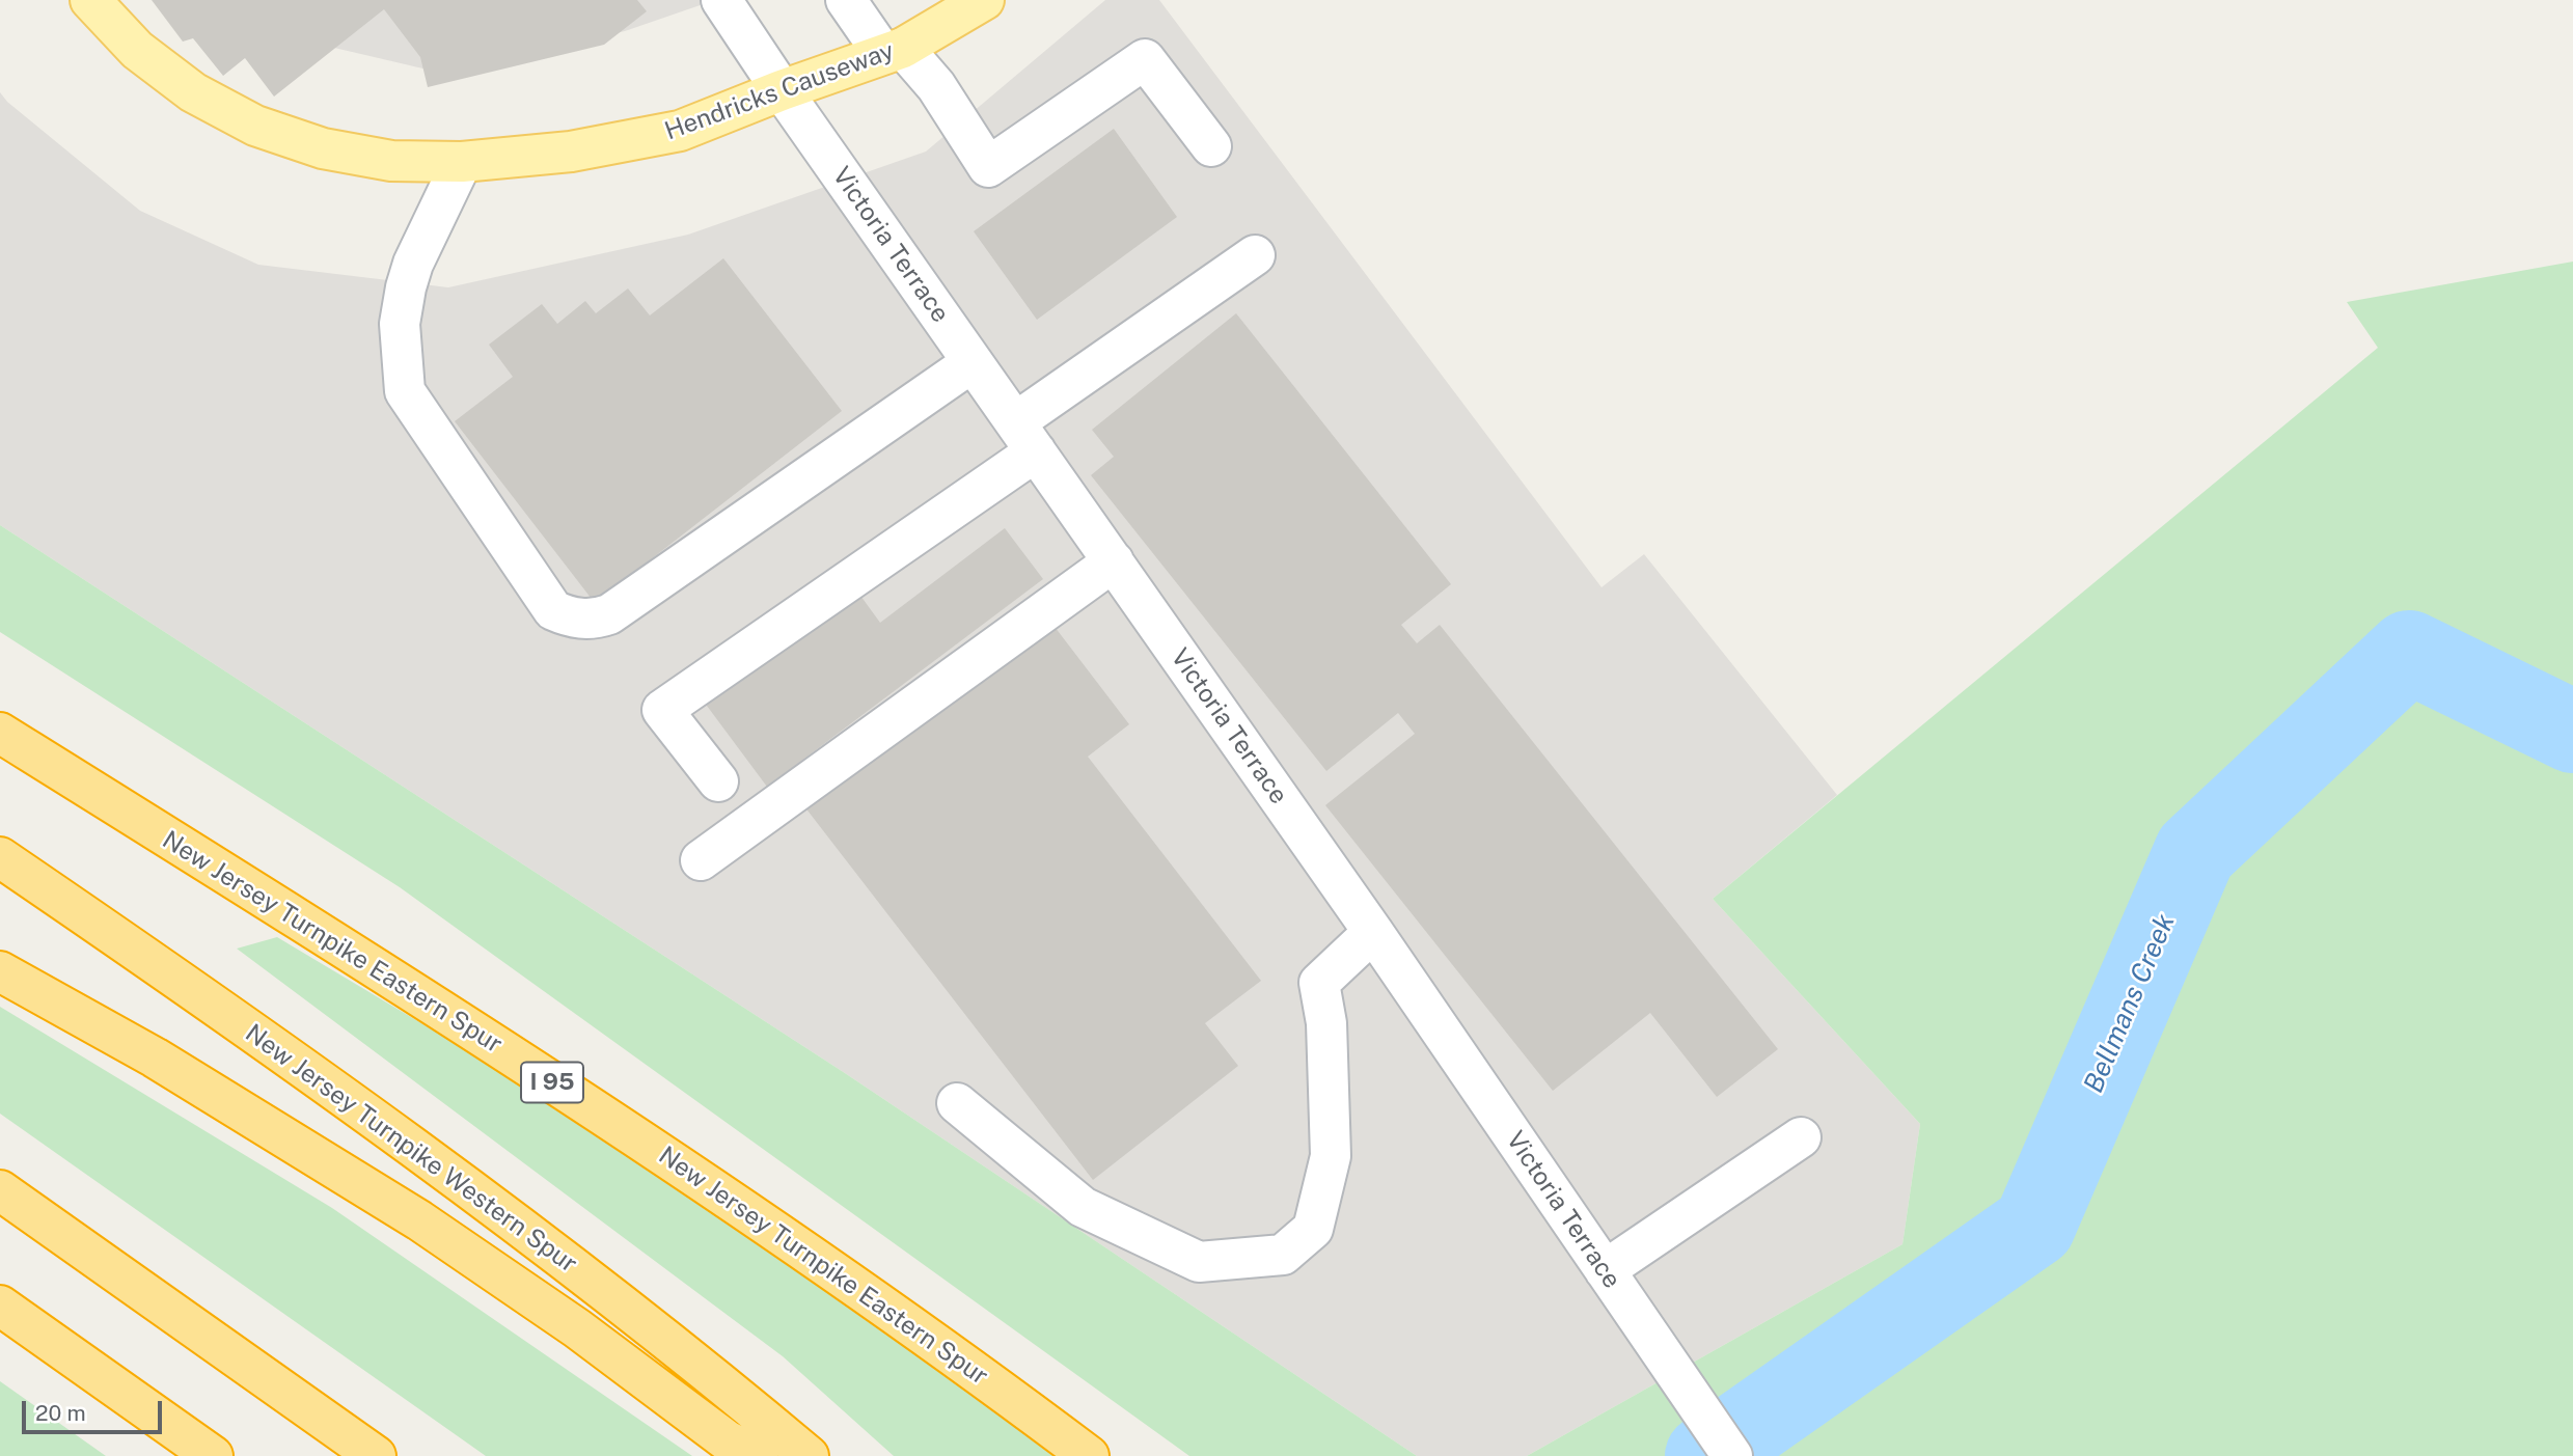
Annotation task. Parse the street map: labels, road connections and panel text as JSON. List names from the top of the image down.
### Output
{
  "streets": {
    "highway": ["New Jersey Turnpike Eastern Spur", "I 95", "New Jersey Turnpike Western Spur"],
    "main road": ["Hendricks Causeway"],
    "street": ["Victoria Terrace"]
  },
  "crossings": [
    ["Hendricks Causeway", "Victoria Terrace"]
  ],
  "water": ["Bellmans Creek"],
  "scale_bar": "20 m"
}
